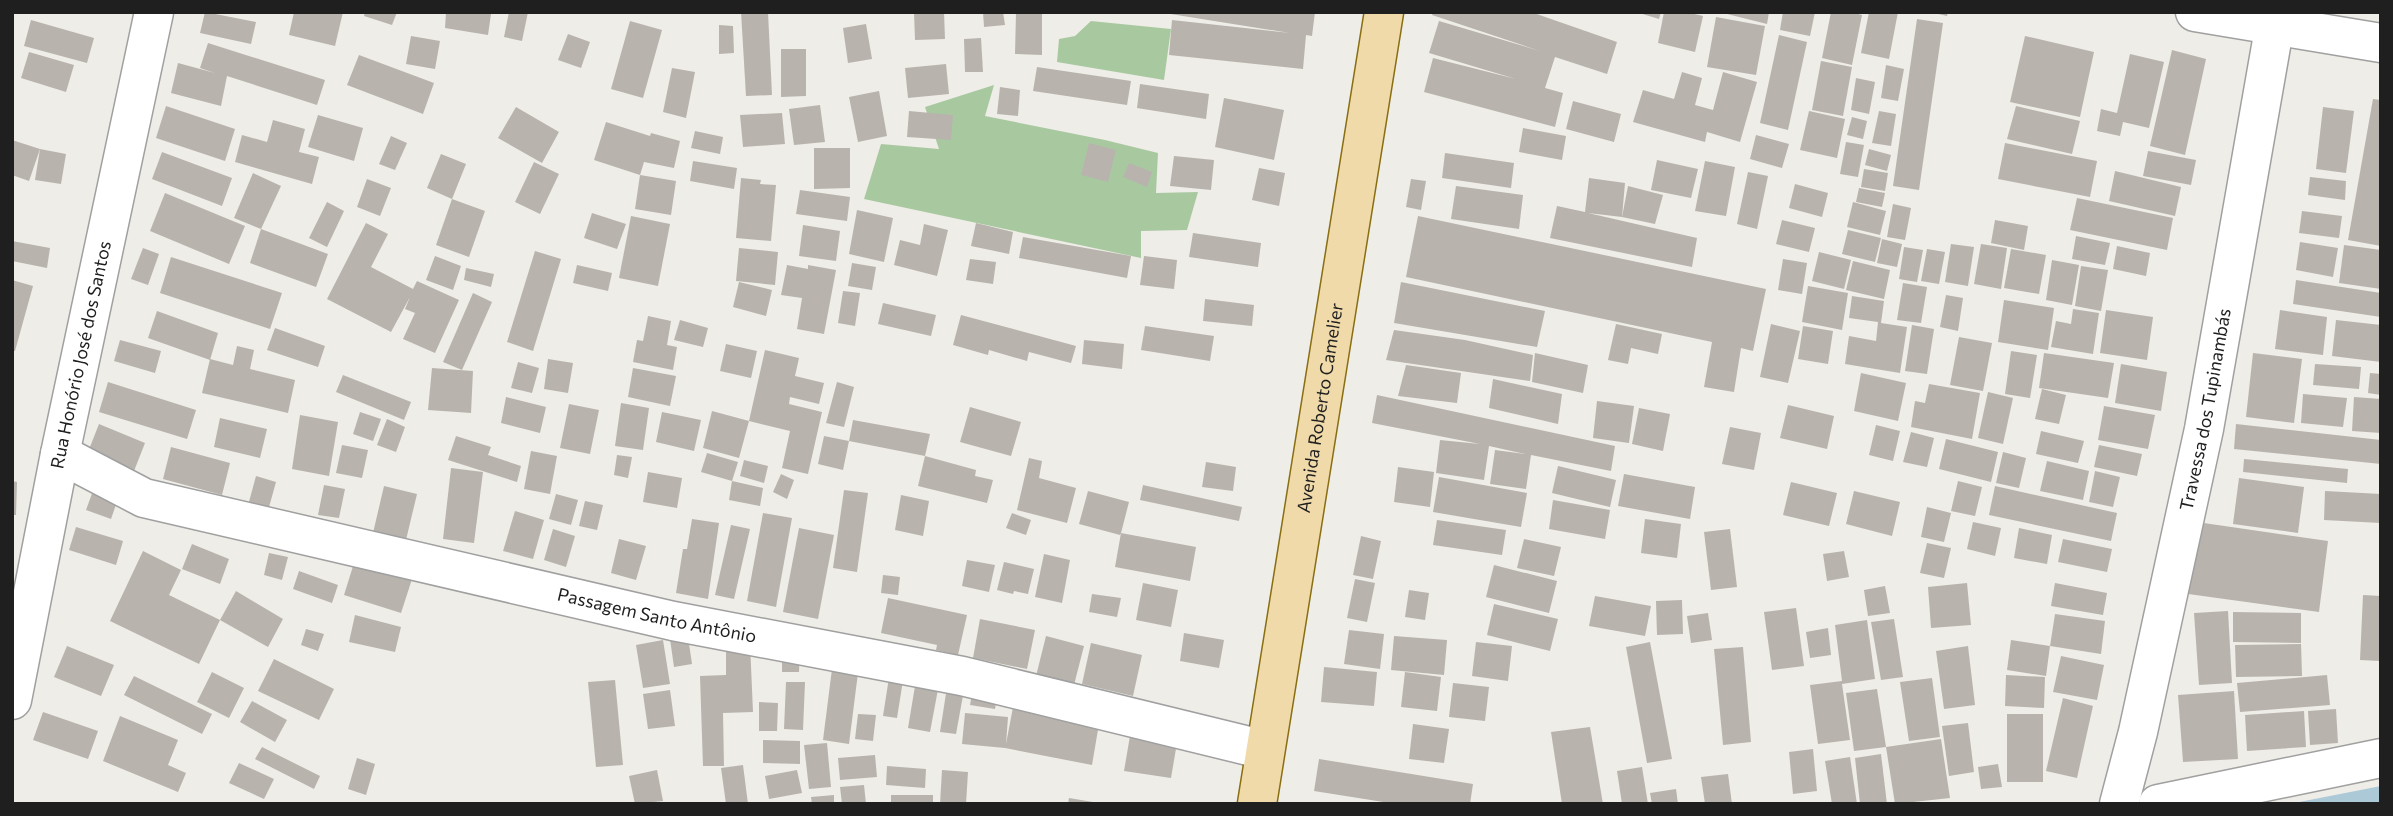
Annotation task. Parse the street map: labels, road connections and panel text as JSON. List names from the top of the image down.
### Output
{
  "streets": {
    "main road": ["Avenida Roberto Camelier"],
    "street": ["Rua Honório José dos Santos", "Travessa dos Tupinambás", "Passagem Santo Antônio"]
  },
  "crossings": [
    ["Rua Honório José dos Santos", "Passagem Santo Antônio"],
    ["Avenida Roberto Camelier", "Passagem Santo Antônio"]
  ]
}
